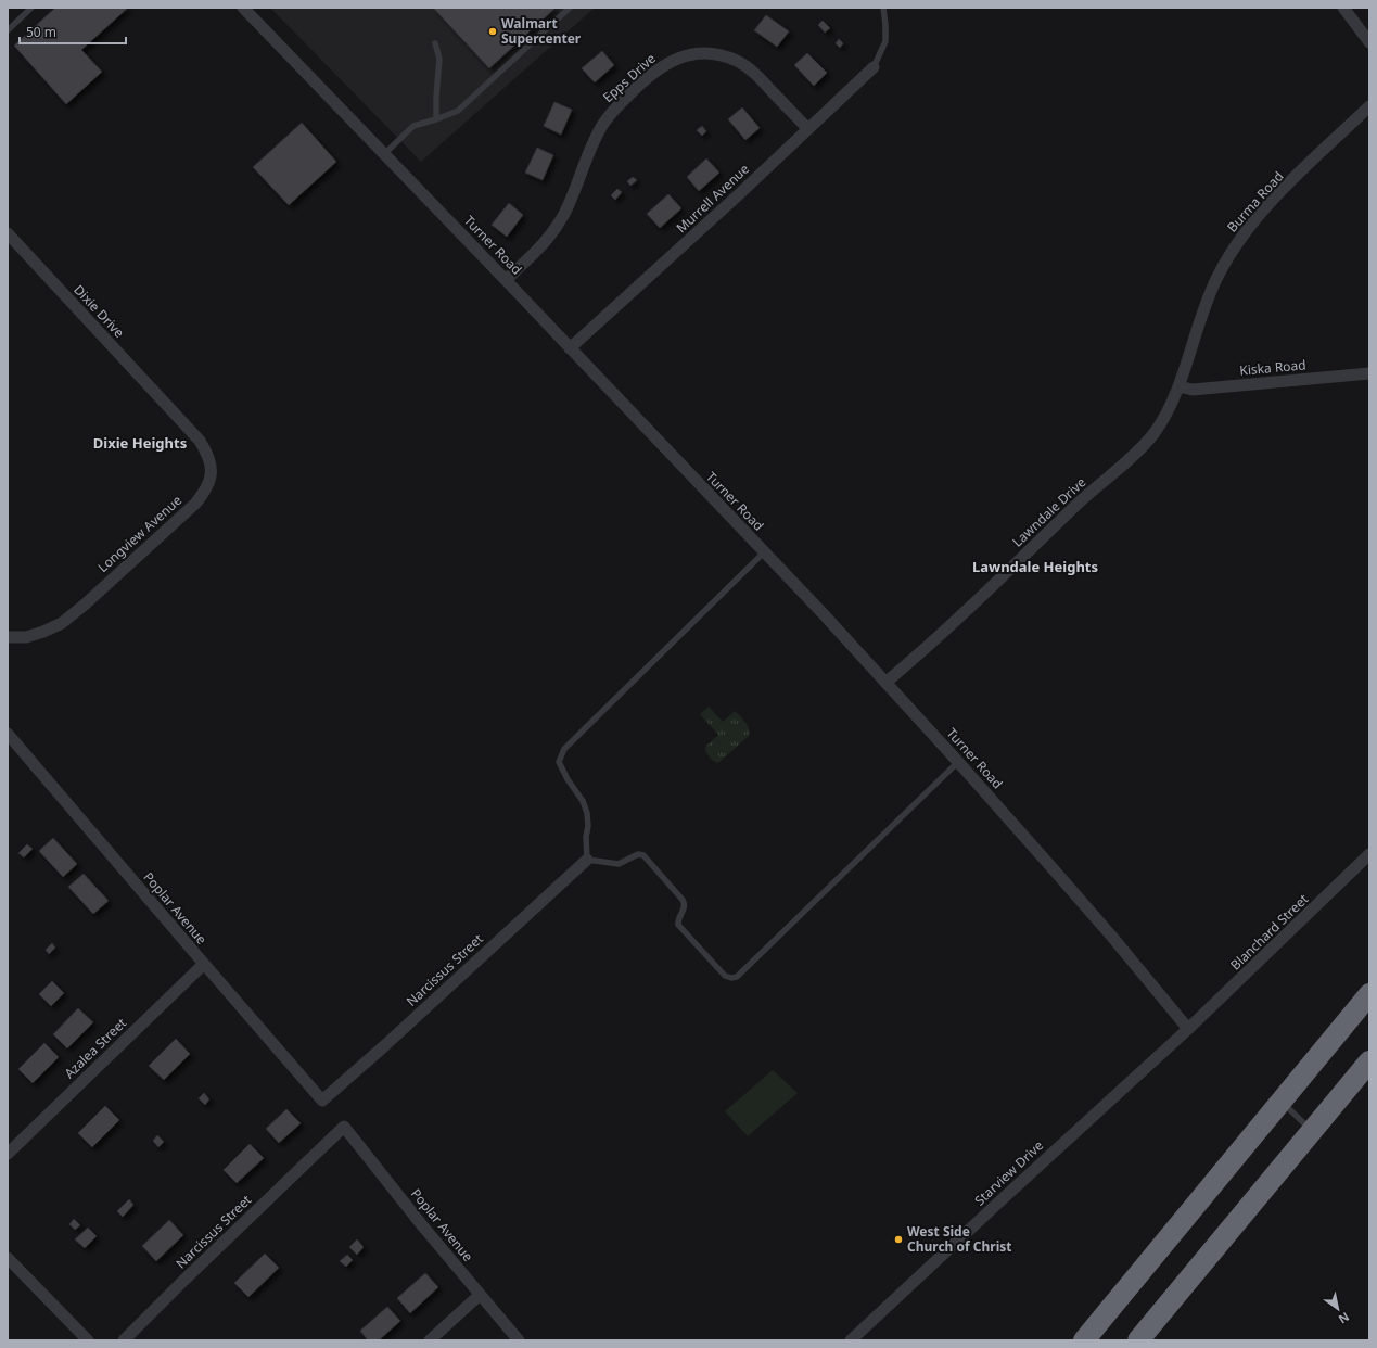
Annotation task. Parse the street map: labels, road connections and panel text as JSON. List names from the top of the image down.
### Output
{
  "streets": {
    "street": [
      "Epps Drive",
      "Murrell Avenue",
      "Burma Road",
      "Turner Road",
      "Dixie Drive",
      "Kiska Road",
      "Lawndale Drive",
      "Longview Avenue",
      "Poplar Avenue",
      "Blanchard Street",
      "Narcissus Street",
      "Azalea Street",
      "Starview Drive"
    ]
  },
  "crossings": [
    ["Epps Drive", "Murrell Avenue"],
    ["Epps Drive", "Turner Road"],
    ["Murrell Avenue", "Turner Road"],
    ["Burma Road", "Kiska Road"],
    ["Burma Road", "Lawndale Drive"],
    ["Turner Road", "Lawndale Drive"],
    ["Turner Road", "Blanchard Street"],
    ["Turner Road", "Starview Drive"],
    ["Dixie Drive", "Longview Avenue"],
    ["Kiska Road", "Lawndale Drive"],
    ["Poplar Avenue", "Narcissus Street"],
    ["Poplar Avenue", "Azalea Street"],
    ["Blanchard Street", "Starview Drive"]
  ],
  "districts": ["Dixie Heights", "Lawndale Heights"],
  "places": ["Walmart Supercenter", "West Side Church of Christ"],
  "scale_bar": "50 m",
  "north": "bottom right"
}
